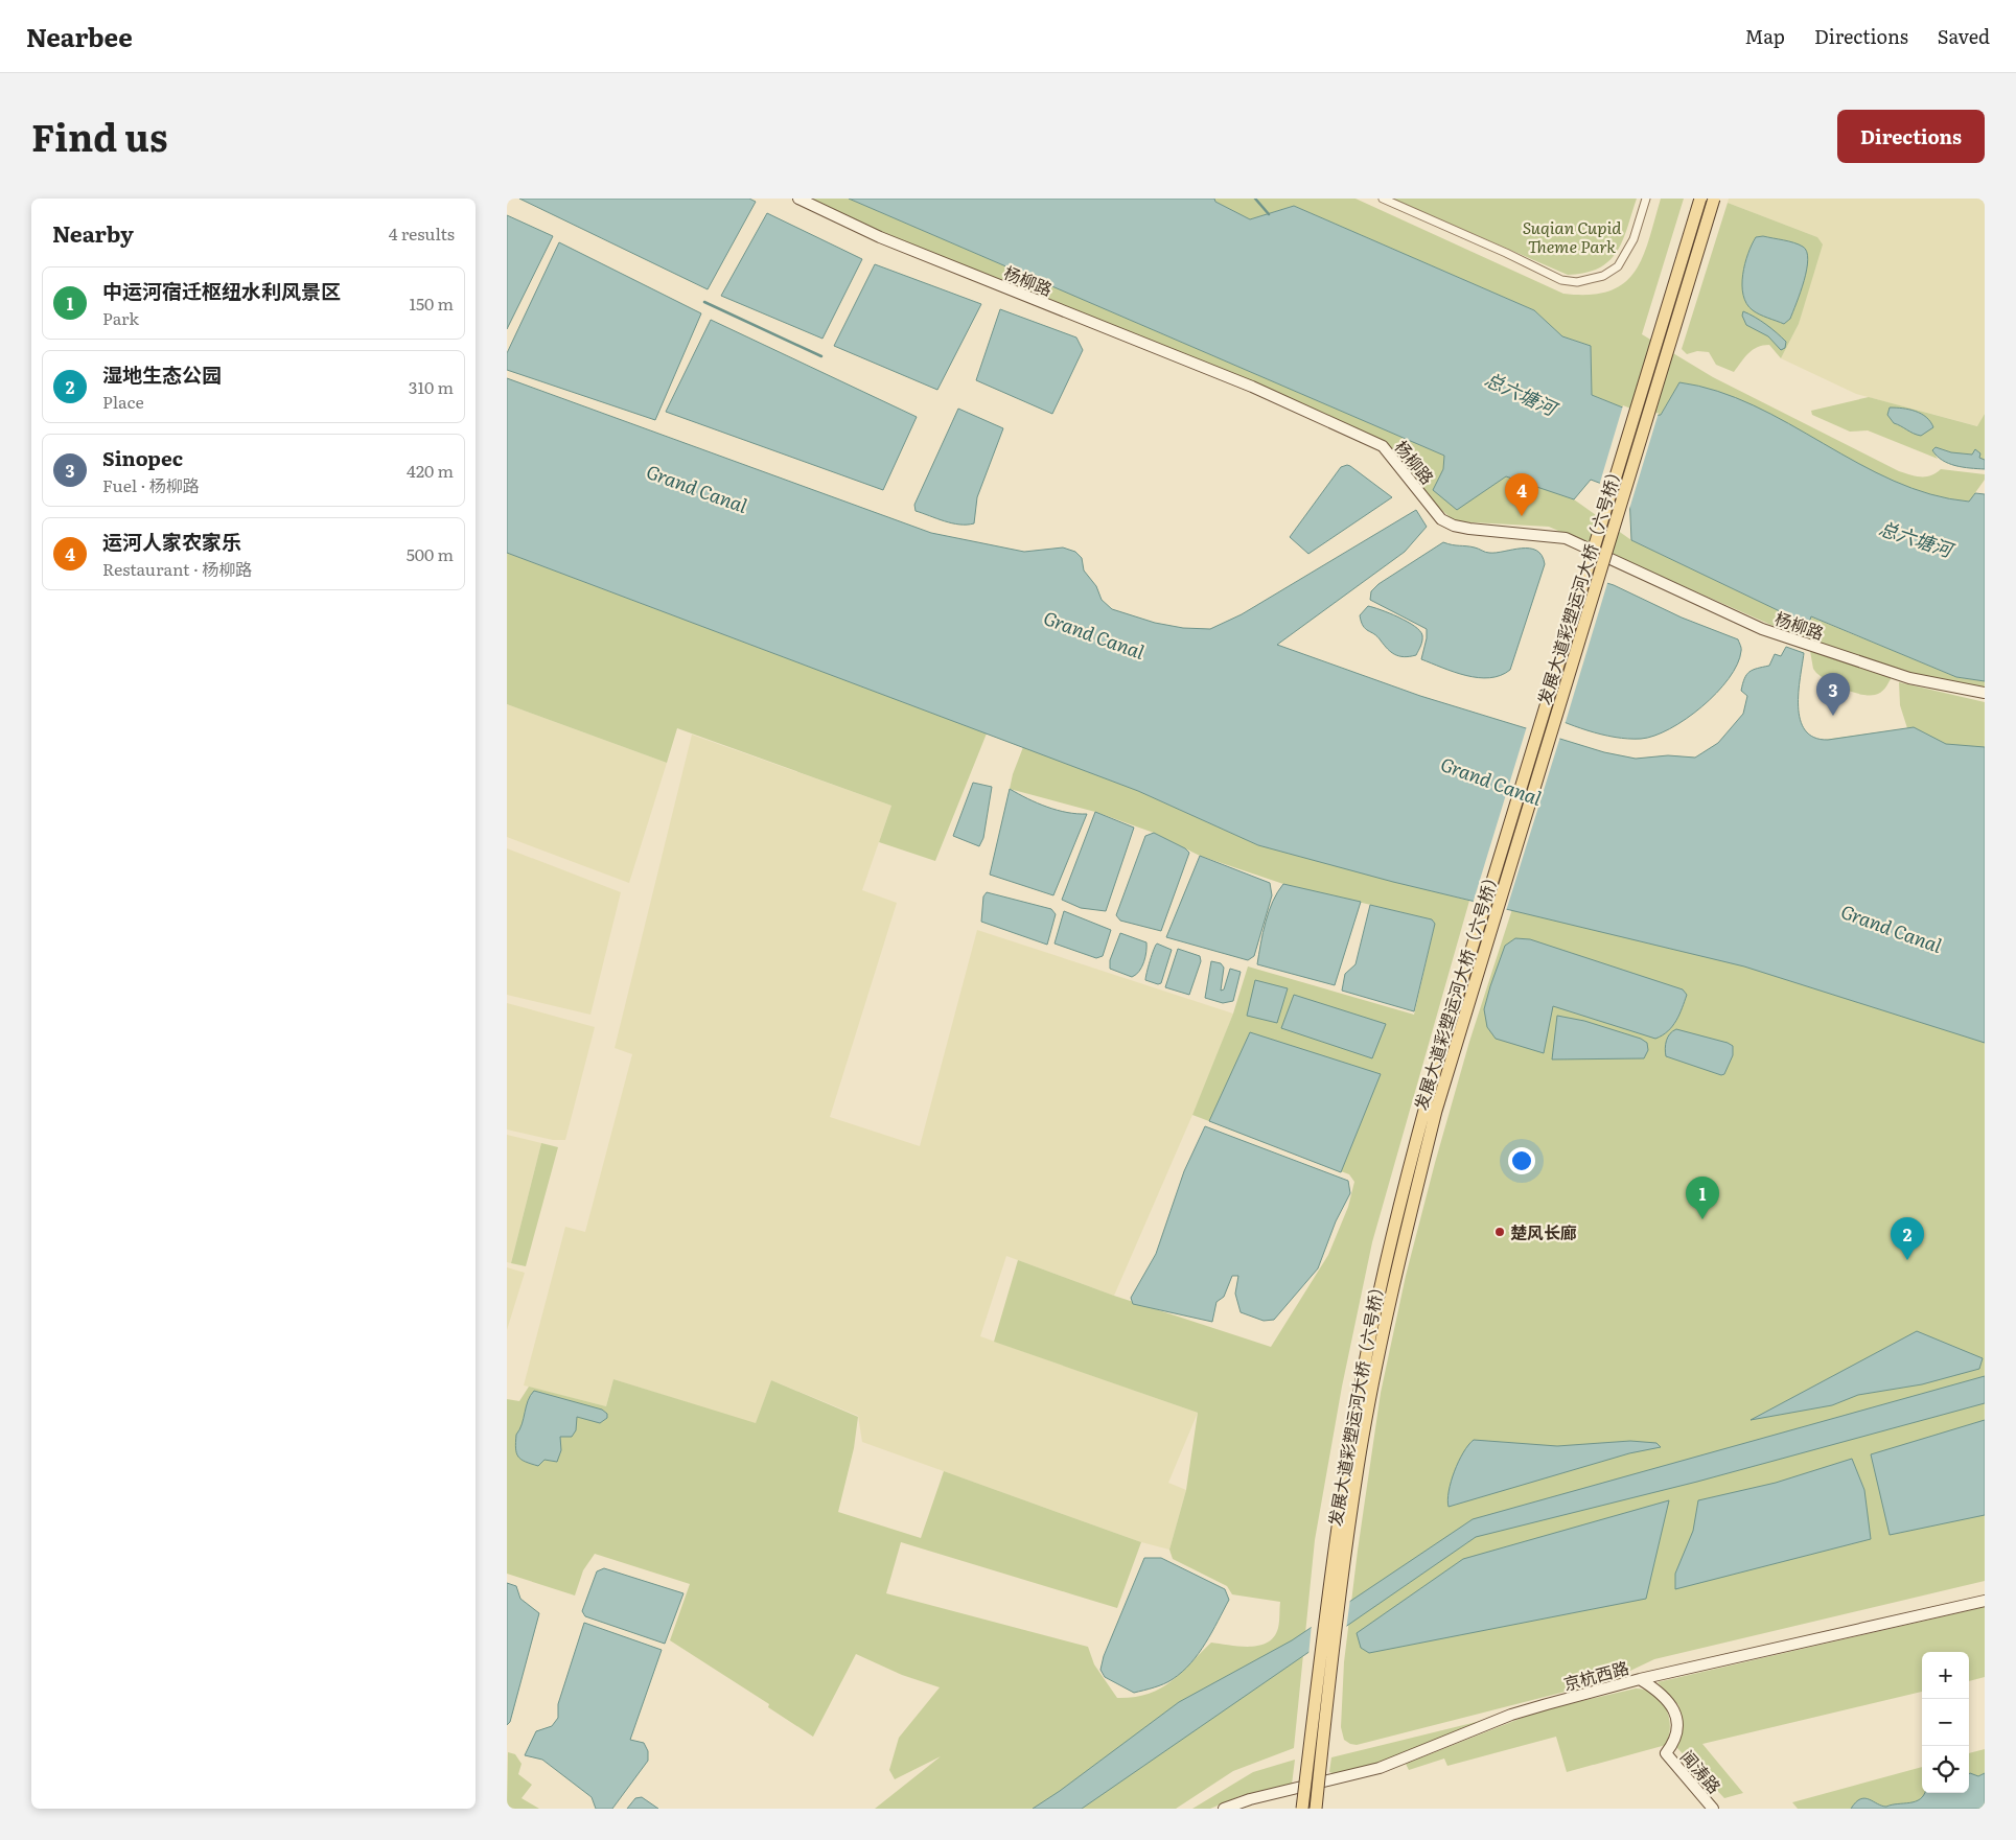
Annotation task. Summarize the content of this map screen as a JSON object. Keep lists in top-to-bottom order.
{
  "streets": {
    "main road": ["发展大道彩塑运河大桥（六号桥）"],
    "street": ["杨柳路", "京杭西路", "闻涛路"]
  },
  "crossings": [
    ["京杭西路", "闻涛路"]
  ],
  "water": ["总六塘河", "Grand Canal"],
  "parks": ["Suqian Cupid Theme Park"],
  "places": ["楚风长廊"],
  "page": {
    "header": "Nearbee",
    "nav": ["Map", "Directions", "Saved"],
    "title": "Find us",
    "buttons": "Directions",
    "heading": ["Nearby", "4 results"],
    "list": [
      {
        "mark": "1",
        "name": "中运河宿迁枢纽水利风景区",
        "note": "Park",
        "value": "150 m"
      },
      {
        "mark": "2",
        "name": "湿地生态公园",
        "note": "Place",
        "value": "310 m"
      },
      {
        "mark": "3",
        "name": "Sinopec",
        "note": "Fuel · 杨柳路",
        "value": "420 m"
      },
      {
        "mark": "4",
        "name": "运河人家农家乐",
        "note": "Restaurant · 杨柳路",
        "value": "500 m"
      }
    ],
    "pins": [
      "4",
      "3",
      "1",
      "2"
    ],
    "map_buttons": ["+", "−"]
  }
}
